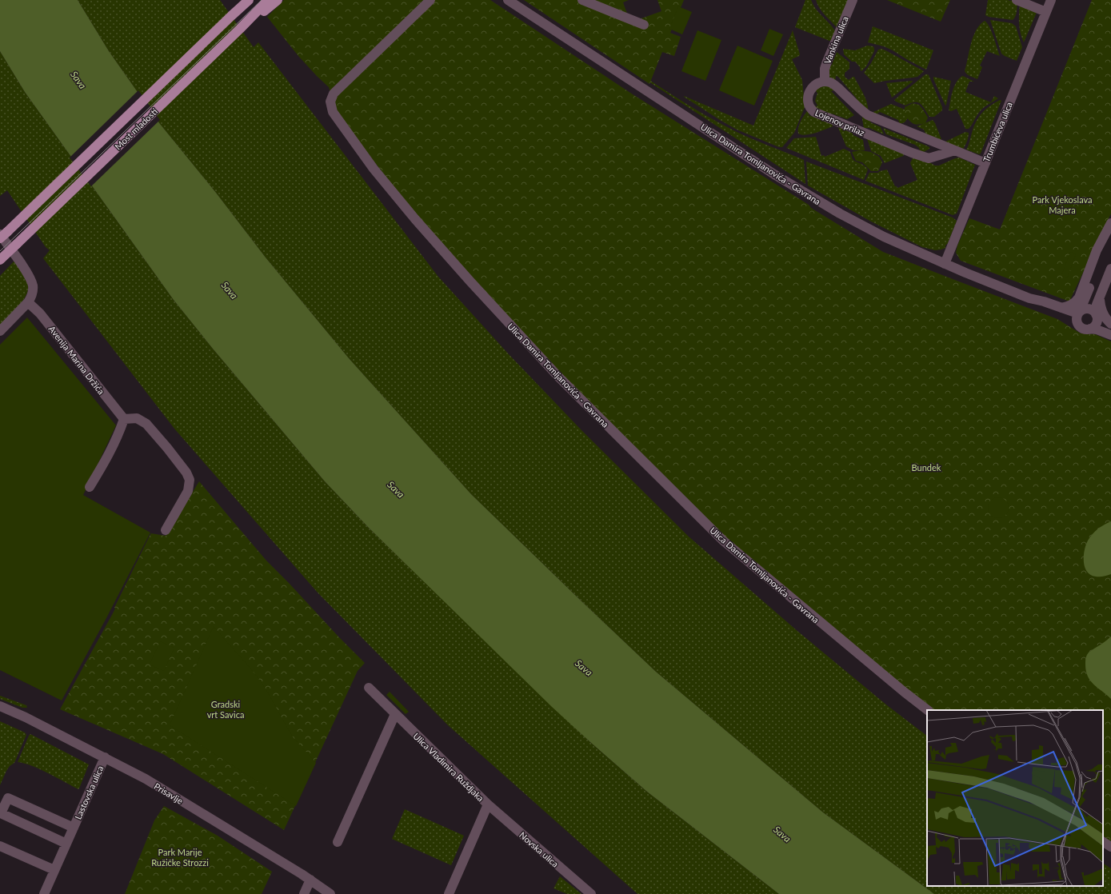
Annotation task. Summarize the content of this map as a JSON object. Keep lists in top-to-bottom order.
{
  "streets": {
    "main road": ["Most mladosti"],
    "street": [
      "Vankina ulica",
      "Lojenov prilaz",
      "Trumbićeva ulica",
      "Ulica Damira Tomljanovića - Gavrana",
      "Avenija Marina Držića",
      "Ulica Vladimira Ruždjaka",
      "Lastovska ulica",
      "Prisavlje",
      "Novska ulica"
    ]
  },
  "crossings": [
    ["Vankina ulica", "Lojenov prilaz"],
    ["Lojenov prilaz", "Trumbićeva ulica"],
    ["Trumbićeva ulica", "Ulica Damira Tomljanovića - Gavrana"],
    ["Ulica Vladimira Ruždjaka", "Novska ulica"],
    ["Lastovska ulica", "Prisavlje"]
  ],
  "water": ["Sava"],
  "parks": [
    "Park Vjekoslava Majera",
    "Bundek",
    "Gradski vrt Savica",
    "Park Marije Ružičke Strozzi"
  ]
}
